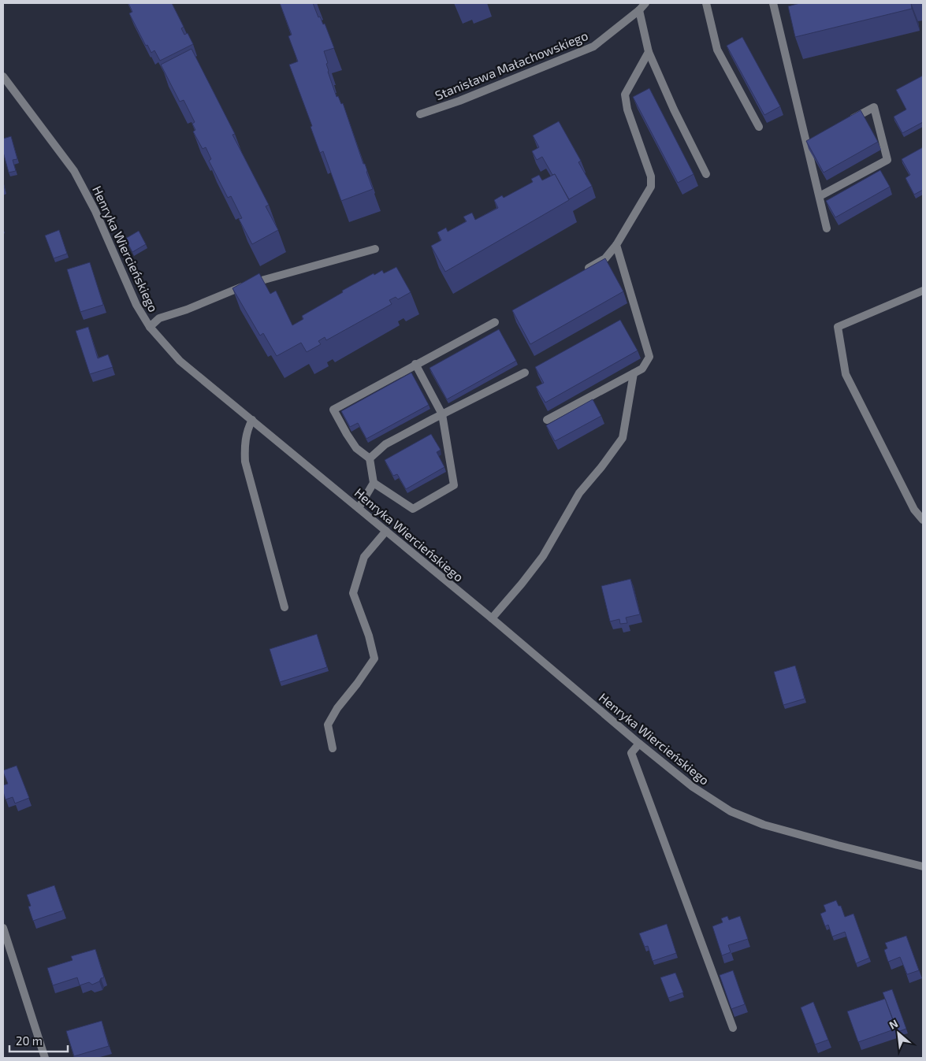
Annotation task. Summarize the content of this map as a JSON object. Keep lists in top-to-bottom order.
{
  "streets": {
    "street": ["Stanisława Małachowskiego", "Henryka Wiercieńskiego"]
  },
  "scale_bar": "20 m",
  "north": "top left"
}
